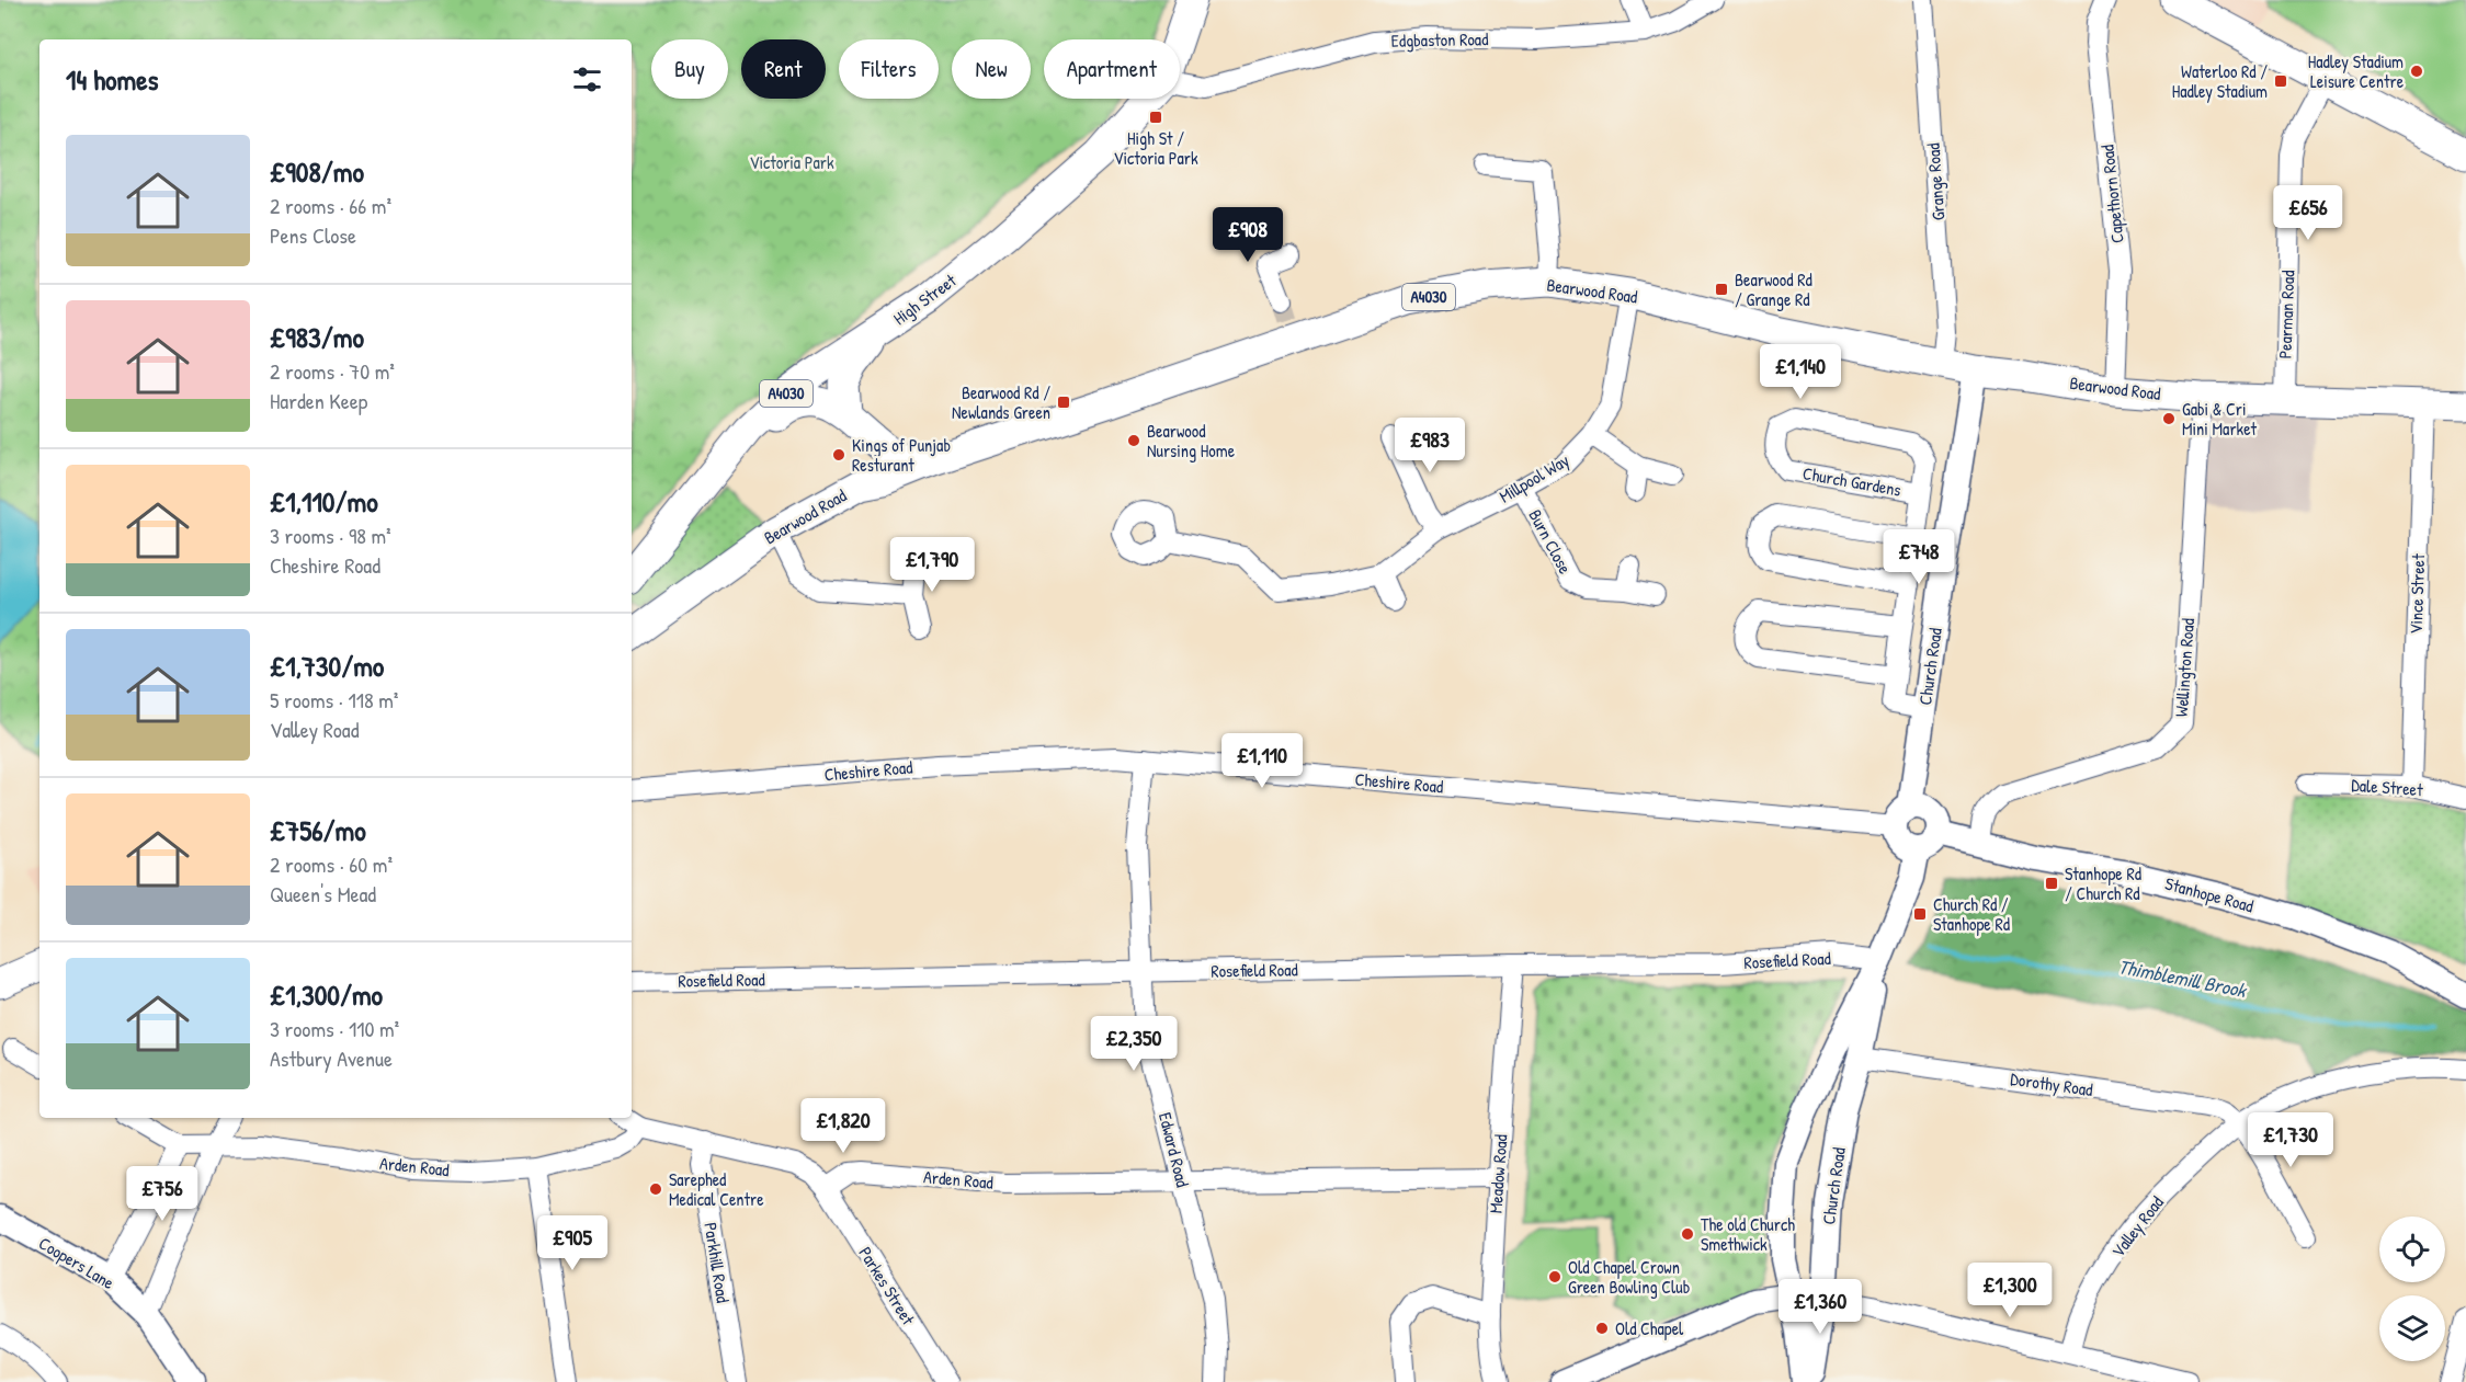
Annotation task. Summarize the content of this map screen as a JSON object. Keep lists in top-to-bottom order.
{
  "streets": {
    "main road": ["Bearwood Road", "A4030", "High Street"],
    "street": [
      "Edgbaston Road",
      "Grange Road",
      "Capethorn Road",
      "Pearman Road",
      "Millpool Way",
      "Church Gardens",
      "Burn Close",
      "Vince Street",
      "Church Road",
      "Wellington Road",
      "Cheshire Road",
      "Dale Street",
      "Stanhope Road",
      "Rosefield Road",
      "Dorothy Road",
      "Edward Road",
      "Arden Road",
      "Meadow Road",
      "Valley Road",
      "Coopers Lane",
      "Parkhill Road",
      "Parkes Street"
    ]
  },
  "crossings": [
    ["Grange Road", "Bearwood Road"],
    ["Capethorn Road", "Bearwood Road"],
    ["Bearwood Road", "A4030"],
    ["Bearwood Road", "Pearman Road"],
    ["Bearwood Road", "Millpool Way"],
    ["Bearwood Road", "Vince Street"],
    ["Bearwood Road", "Church Road"],
    ["Bearwood Road", "Wellington Road"],
    ["A4030", "High Street"],
    ["Millpool Way", "Burn Close"],
    ["Church Gardens", "Church Road"],
    ["Vince Street", "Dale Street"],
    ["Church Road", "Cheshire Road"],
    ["Church Road", "Stanhope Road"],
    ["Church Road", "Rosefield Road"],
    ["Church Road", "Dorothy Road"],
    ["Wellington Road", "Stanhope Road"],
    ["Cheshire Road", "Stanhope Road"],
    ["Cheshire Road", "Edward Road"],
    ["Rosefield Road", "Edward Road"],
    ["Rosefield Road", "Meadow Road"],
    ["Dorothy Road", "Valley Road"],
    ["Edward Road", "Arden Road"],
    ["Arden Road", "Meadow Road"],
    ["Arden Road", "Parkes Street"]
  ],
  "water": ["Thimblemill Brook"],
  "parks": ["Victoria Park"],
  "places": {
    "other": [
      "Hadley Stadium Leisure Centre",
      "Gabi & Cri Mini Market",
      "Bearwood Nursing Home",
      "Kings of Punjab Resturant",
      "Sarephed Medical Centre",
      "The old Church Smethwick",
      "Old Chapel Crown Green Bowling Club",
      "Old Chapel"
    ],
    "transit": [
      "Waterloo Rd / Hadley Stadium",
      "High St / Victoria Park",
      "Bearwood Rd / Grange Rd",
      "Bearwood Rd / Newlands Green",
      "Stanhope Rd / Church Rd",
      "Church Rd / Stanhope Rd"
    ]
  },
  "page": {
    "chip": [
      "Buy",
      "Rent",
      "Filters",
      "New",
      "Apartment"
    ],
    "heading": "14 homes",
    "list": [
      {
        "name": "£908/mo",
        "note": "2 rooms · 66 m² · Pens Close"
      },
      {
        "name": "£983/mo",
        "note": "2 rooms · 70 m² · Harden Keep"
      },
      {
        "name": "£1,110/mo",
        "note": "3 rooms · 98 m² · Cheshire Road"
      },
      {
        "name": "£1,730/mo",
        "note": "5 rooms · 118 m² · Valley Road"
      },
      {
        "name": "£756/mo",
        "note": "2 rooms · 60 m² · Queen's Mead"
      },
      {
        "name": "£1,300/mo",
        "note": "3 rooms · 110 m² · Astbury Avenue"
      }
    ],
    "price": [
      "£656",
      "£908",
      "£1,140",
      "£983",
      "£748",
      "£1,790",
      "£1,110",
      "£2,350",
      "£1,820",
      "£1,730",
      "£756",
      "£905",
      "£1,300",
      "£1,360"
    ]
  }
}
